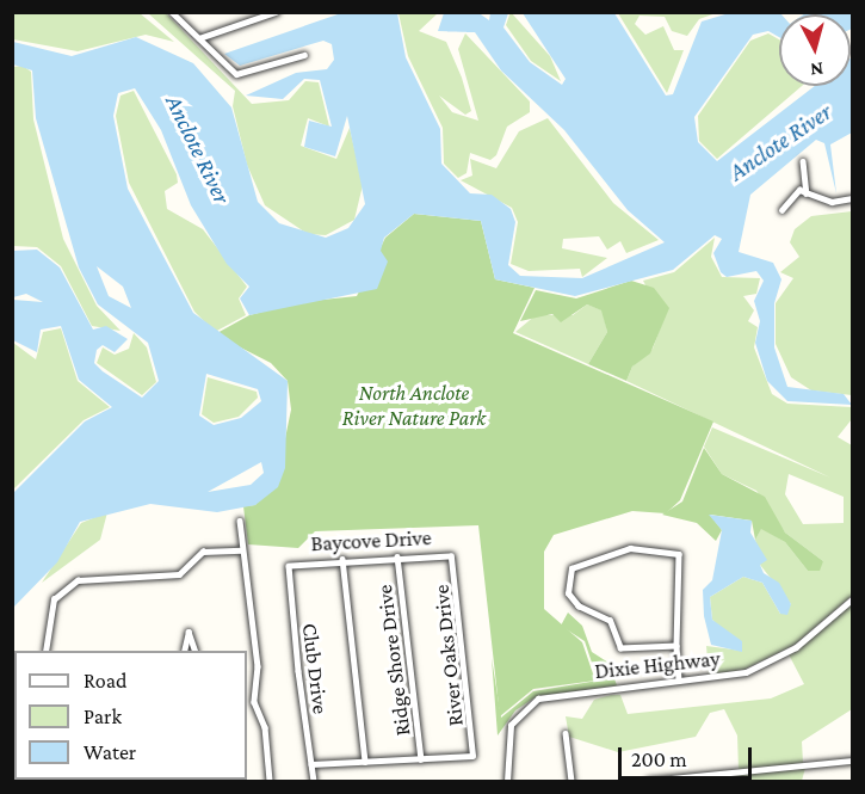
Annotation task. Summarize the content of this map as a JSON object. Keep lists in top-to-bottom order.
{
  "streets": {
    "street": [
      "Baycove Drive",
      "River Oaks Drive",
      "Ridge Shore Drive",
      "Dixie Highway",
      "Club Drive"
    ]
  },
  "crossings": [
    ["Baycove Drive", "River Oaks Drive"],
    ["Baycove Drive", "Ridge Shore Drive"],
    ["Baycove Drive", "Club Drive"],
    ["River Oaks Drive", "Ridge Shore Drive"]
  ],
  "water": ["Anclote River"],
  "parks": ["North Anclote River Nature Park"],
  "legend": ["Road", "Park", "Water"],
  "scale_bar": "200 m",
  "north": "bottom"
}
